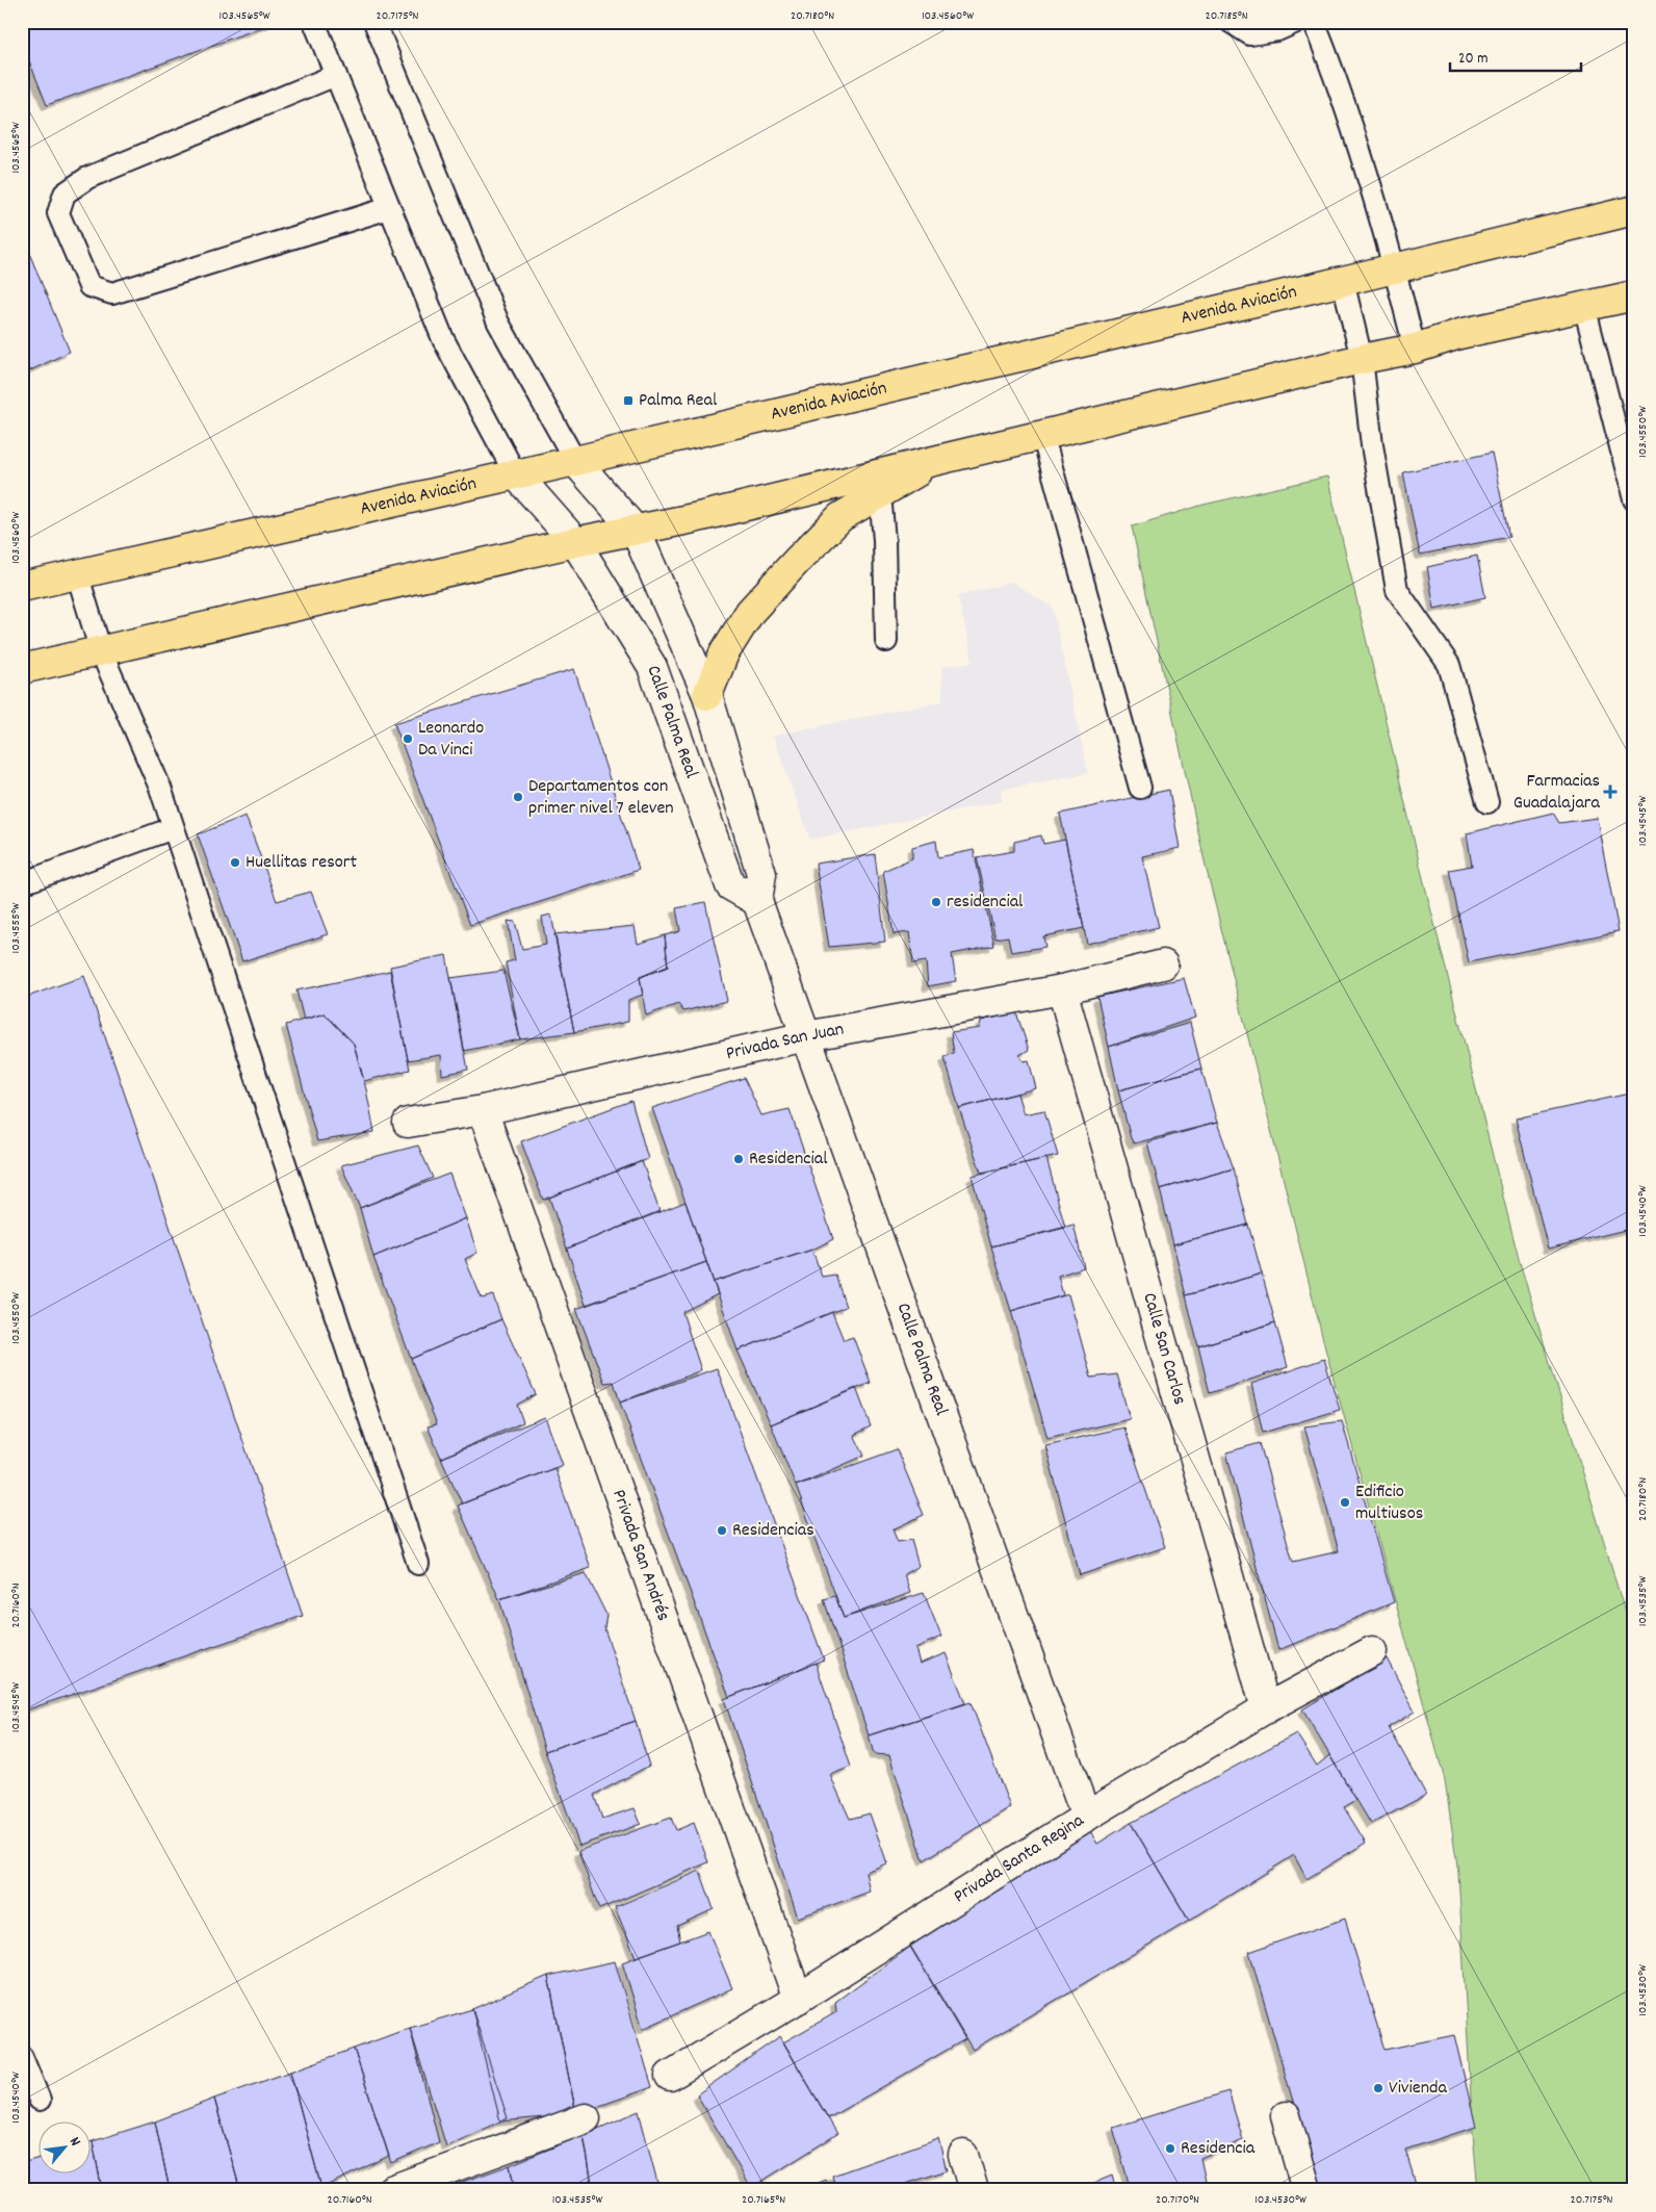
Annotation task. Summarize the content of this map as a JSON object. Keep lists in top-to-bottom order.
{
  "streets": {
    "main road": ["Avenida Aviación"],
    "street": [
      "Calle Palma Real",
      "Privada San Juan",
      "Calle San Carlos",
      "Privada San Andrés",
      "Privada Santa Regina"
    ]
  },
  "crossings": [
    ["Avenida Aviación", "Calle Palma Real"],
    ["Calle Palma Real", "Privada San Juan"],
    ["Calle Palma Real", "Privada Santa Regina"],
    ["Privada San Juan", "Calle San Carlos"],
    ["Privada San Juan", "Privada San Andrés"],
    ["Calle San Carlos", "Privada Santa Regina"],
    ["Privada San Andrés", "Privada Santa Regina"]
  ],
  "places": {
    "transit": ["Palma Real"],
    "other": [
      "Leonardo Da Vinci",
      "Departamentos con primer nivel 7 eleven",
      "Huellitas resort",
      "residencial",
      "Residencial",
      "Edificio multiusos",
      "Residencias",
      "Vivienda",
      "Residencia"
    ],
    "health": ["Farmacias Guadalajara"]
  },
  "scale_bar": "20 m",
  "north": "top right",
  "coordinates": [
    "103.4565°W",
    "20.7175°N",
    "20.7180°N",
    "103.4560°W",
    "20.7185°N",
    "103.4550°W",
    "103.4545°W",
    "103.4555°W",
    "103.4540°W",
    "103.4535°W",
    "20.7160°N",
    "103.4530°W",
    "20.7165°N",
    "20.7170°N"
  ]
}
